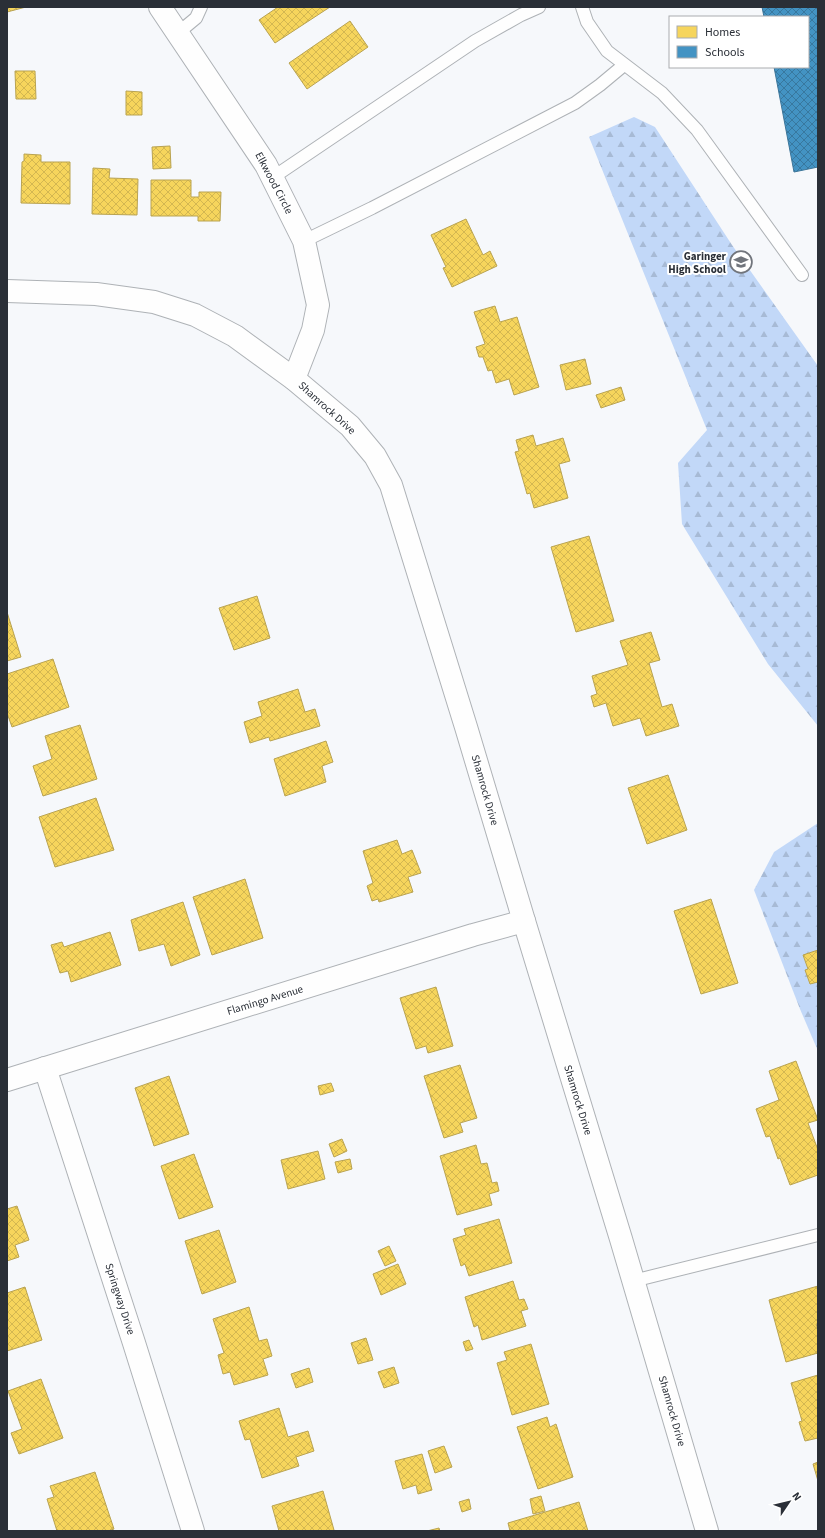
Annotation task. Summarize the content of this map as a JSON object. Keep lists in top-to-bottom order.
{
  "streets": {
    "street": [
      "Elkwood Circle",
      "Shamrock Drive",
      "Flamingo Avenue",
      "Springway Drive"
    ]
  },
  "crossings": [
    ["Elkwood Circle", "Shamrock Drive"],
    ["Shamrock Drive", "Flamingo Avenue"],
    ["Flamingo Avenue", "Springway Drive"]
  ],
  "places": {
    "school or university": ["Garinger High School"]
  },
  "legend": ["Homes", "Schools"],
  "north": "top right"
}
